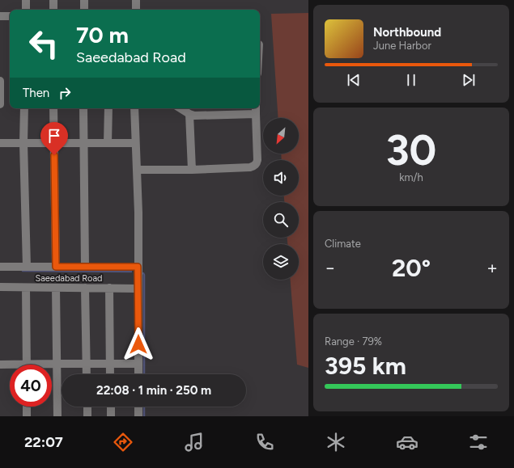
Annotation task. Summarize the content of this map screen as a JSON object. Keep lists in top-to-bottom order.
{
  "streets": {
    "street": ["Saeedabad Road"]
  },
  "north": "bottom left",
  "page": {
    "turn": ["70 m", "Saeedabad Road"],
    "song": ["Northbound", "June Harbor"],
    "then": "Then",
    "tile": [
      ["30", "km/h"],
      "Climate",
      ["Range · 79%", "395 km"]
    ],
    "heat": ["−", "20°", "+"],
    "limit": "40",
    "trip": "22:08 · 1 min · 250 m",
    "tabs": "22:07"
  }
}
